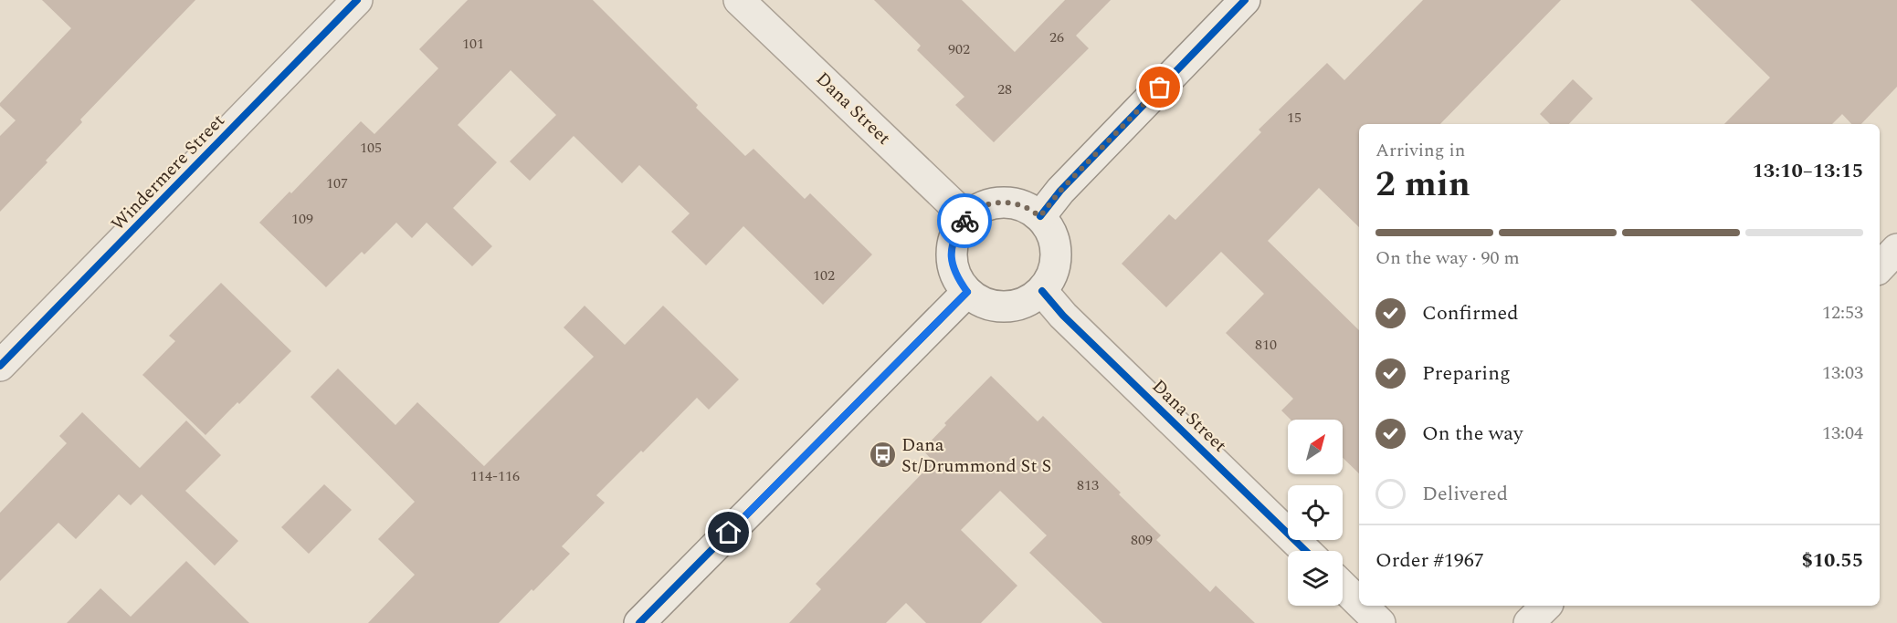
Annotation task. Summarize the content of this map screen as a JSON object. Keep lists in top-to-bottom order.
{
  "streets": {
    "street": ["Dana Street", "Windermere Street"]
  },
  "places": {
    "bus stop": ["Dana St/Drummond St S"]
  },
  "house_numbers": [
    "26",
    "101",
    "902",
    "28",
    "15",
    "105",
    "107",
    "109",
    "102",
    "810",
    "114-116",
    "813",
    "809"
  ],
  "north": "top right",
  "page": {
    "heading": ["2 min", "Arriving in", "13:10–13:15"],
    "panel": ["Order #1967", "$10.55"],
    "bar": "On the way · 90 m",
    "list": [
      ["Confirmed", "12:53"],
      ["Preparing", "13:03"],
      ["On the way", "13:04"],
      "Delivered"
    ]
  }
}
